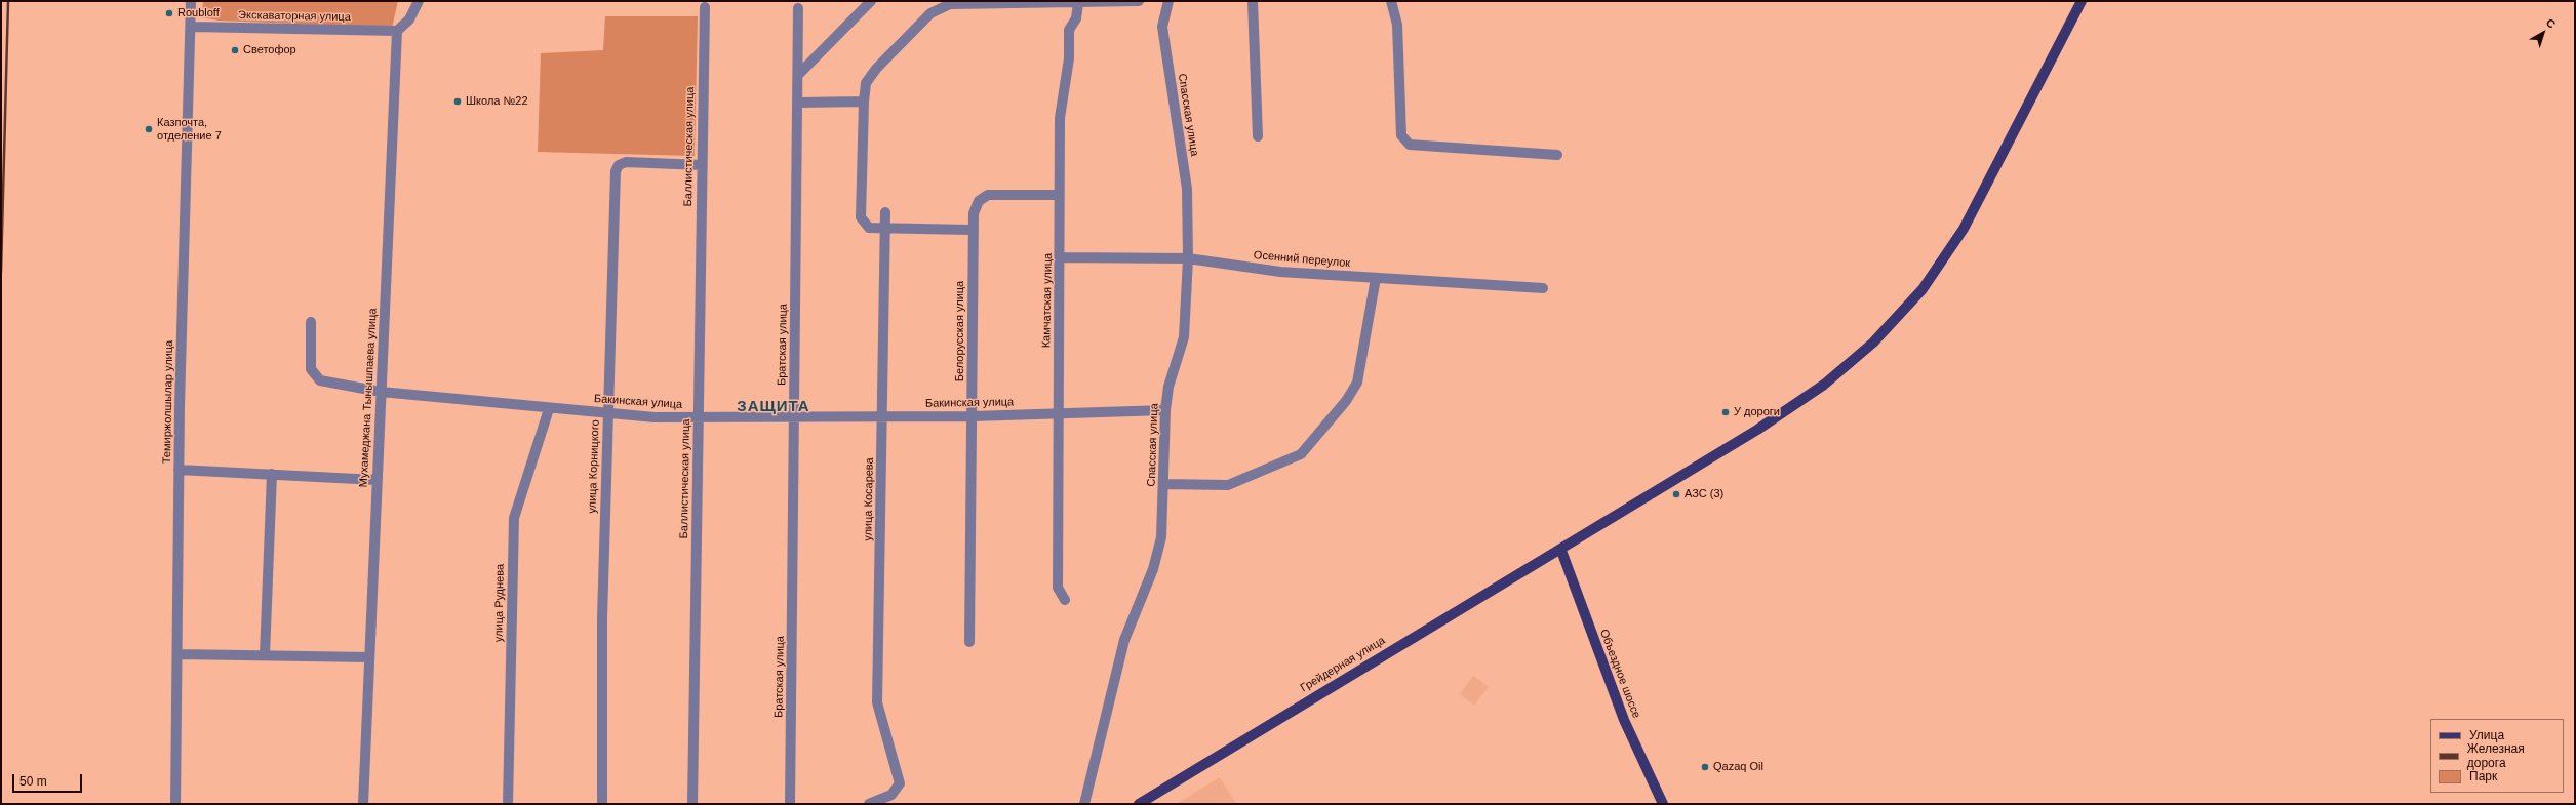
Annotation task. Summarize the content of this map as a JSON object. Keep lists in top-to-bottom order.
{
  "streets": {
    "main road": ["Грейдерная улица", "Объездное шоссе"],
    "street": [
      "Экскаваторная улица",
      "Спасская улица",
      "Баллистическая улица",
      "Осенний переулок",
      "Камчатская улица",
      "Белорусская улица",
      "Братская улица",
      "Мухамеджана Тынышпаева улица",
      "Темиржолшылар улица",
      "Бакинская улица",
      "улица Корницкого",
      "улица Косарева",
      "улица Руднева"
    ]
  },
  "crossings": [
    ["Экскаваторная улица", "Мухамеджана Тынышпаева улица"],
    ["Экскаваторная улица", "Темиржолшылар улица"],
    ["Спасская улица", "Осенний переулок"],
    ["Спасская улица", "Бакинская улица"],
    ["Баллистическая улица", "Бакинская улица"],
    ["Баллистическая улица", "улица Корницкого"],
    ["Осенний переулок", "Камчатская улица"],
    ["Камчатская улица", "Белорусская улица"],
    ["Камчатская улица", "Бакинская улица"],
    ["Белорусская улица", "Бакинская улица"],
    ["Братская улица", "Бакинская улица"],
    ["Мухамеджана Тынышпаева улица", "Бакинская улица"],
    ["Бакинская улица", "улица Корницкого"],
    ["Бакинская улица", "улица Косарева"],
    ["Бакинская улица", "улица Руднева"],
    ["Грейдерная улица", "Объездное шоссе"]
  ],
  "districts": ["ЗАЩИТА"],
  "places": [
    "Roubloff",
    "Светофор",
    "Школа №22",
    "Казпочта, отделение 7",
    "У дороги",
    "АЗС (3)",
    "Qazaq Oil"
  ],
  "legend": ["Улица", "Железная дорога", "Парк"],
  "scale_bar": "50 m",
  "north": "top right"
}
